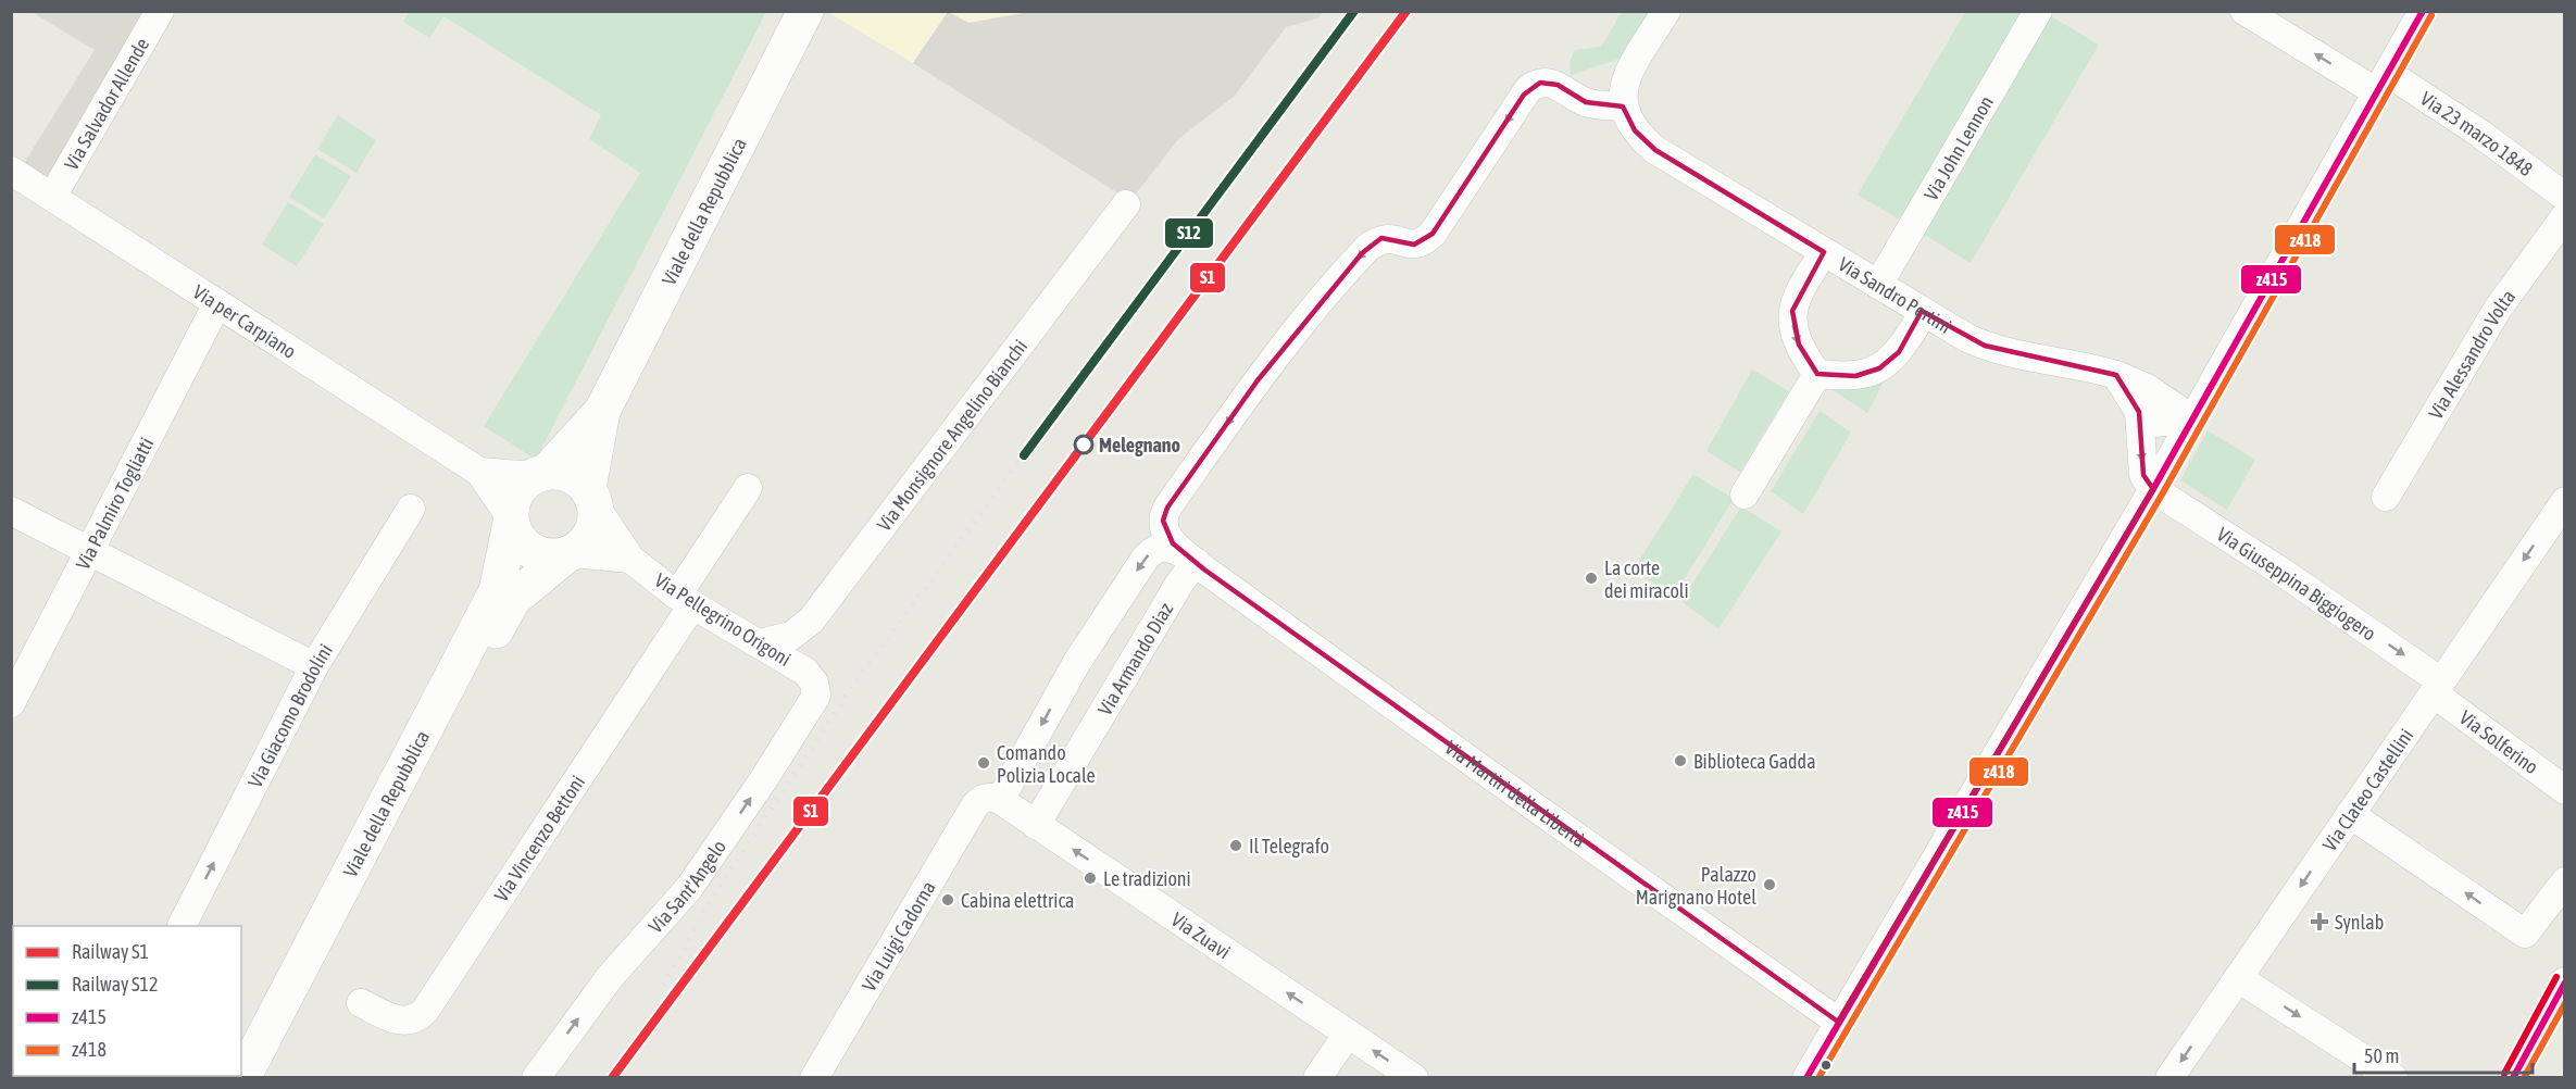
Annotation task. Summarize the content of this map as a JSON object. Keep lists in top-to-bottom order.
{
  "streets": {
    "street": [
      "Via Salvador Allende",
      "Via 23 marzo 1848",
      "Via John Lennon",
      "Viale della Repubblica",
      "Via Sandro Pertini",
      "Via per Carpiano",
      "Via Alessandro Volta",
      "Via Monsignore Angelino Bianchi",
      "Via Palmiro Togliatti",
      "Via Giuseppina Biggiogero",
      "Via Pellegrino Origoni",
      "Via Armando Diaz",
      "Via Giacomo Brodolini",
      "Via Solferino",
      "Via Clateo Castellini",
      "Via Martiri della Libertà",
      "Via Vincenzo Bettoni",
      "Via Sant'Angelo",
      "Via Zuavi",
      "Via Luigi Cadorna"
    ]
  },
  "crossings": [
    ["Via Salvador Allende", "Via per Carpiano"],
    ["Via John Lennon", "Via Sandro Pertini"],
    ["Viale della Repubblica", "Via per Carpiano"],
    ["Viale della Repubblica", "Via Pellegrino Origoni"],
    ["Via per Carpiano", "Via Palmiro Togliatti"],
    ["Via per Carpiano", "Via Pellegrino Origoni"],
    ["Via Monsignore Angelino Bianchi", "Via Pellegrino Origoni"],
    ["Via Giuseppina Biggiogero", "Via Solferino"],
    ["Via Giuseppina Biggiogero", "Via Clateo Castellini"],
    ["Via Pellegrino Origoni", "Via Vincenzo Bettoni"],
    ["Via Pellegrino Origoni", "Via Sant'Angelo"],
    ["Via Armando Diaz", "Via Martiri della Libertà"],
    ["Via Armando Diaz", "Via Zuavi"],
    ["Via Solferino", "Via Clateo Castellini"],
    ["Via Zuavi", "Via Luigi Cadorna"]
  ],
  "one_way": [
    "Via 23 marzo 1848",
    "Via Giuseppina Biggiogero",
    "Via Giacomo Brodolini",
    "Via Clateo Castellini",
    "Via Sant'Angelo",
    "Via Zuavi"
  ],
  "places": {
    "other": [
      "Melegnano",
      "La corte dei miracoli",
      "Biblioteca Gadda",
      "Comando Polizia Locale",
      "Il Telegrafo",
      "Le tradizioni",
      "Palazzo Marignano Hotel",
      "Cabina elettrica"
    ],
    "health": ["Synlab"]
  },
  "lines": [
    "rail line S1",
    "rail line S12",
    "transit line z415",
    "transit line z418"
  ],
  "legend": [
    "Railway S1",
    "Railway S12",
    "z415",
    "z418"
  ],
  "scale_bar": "50 m"
}
